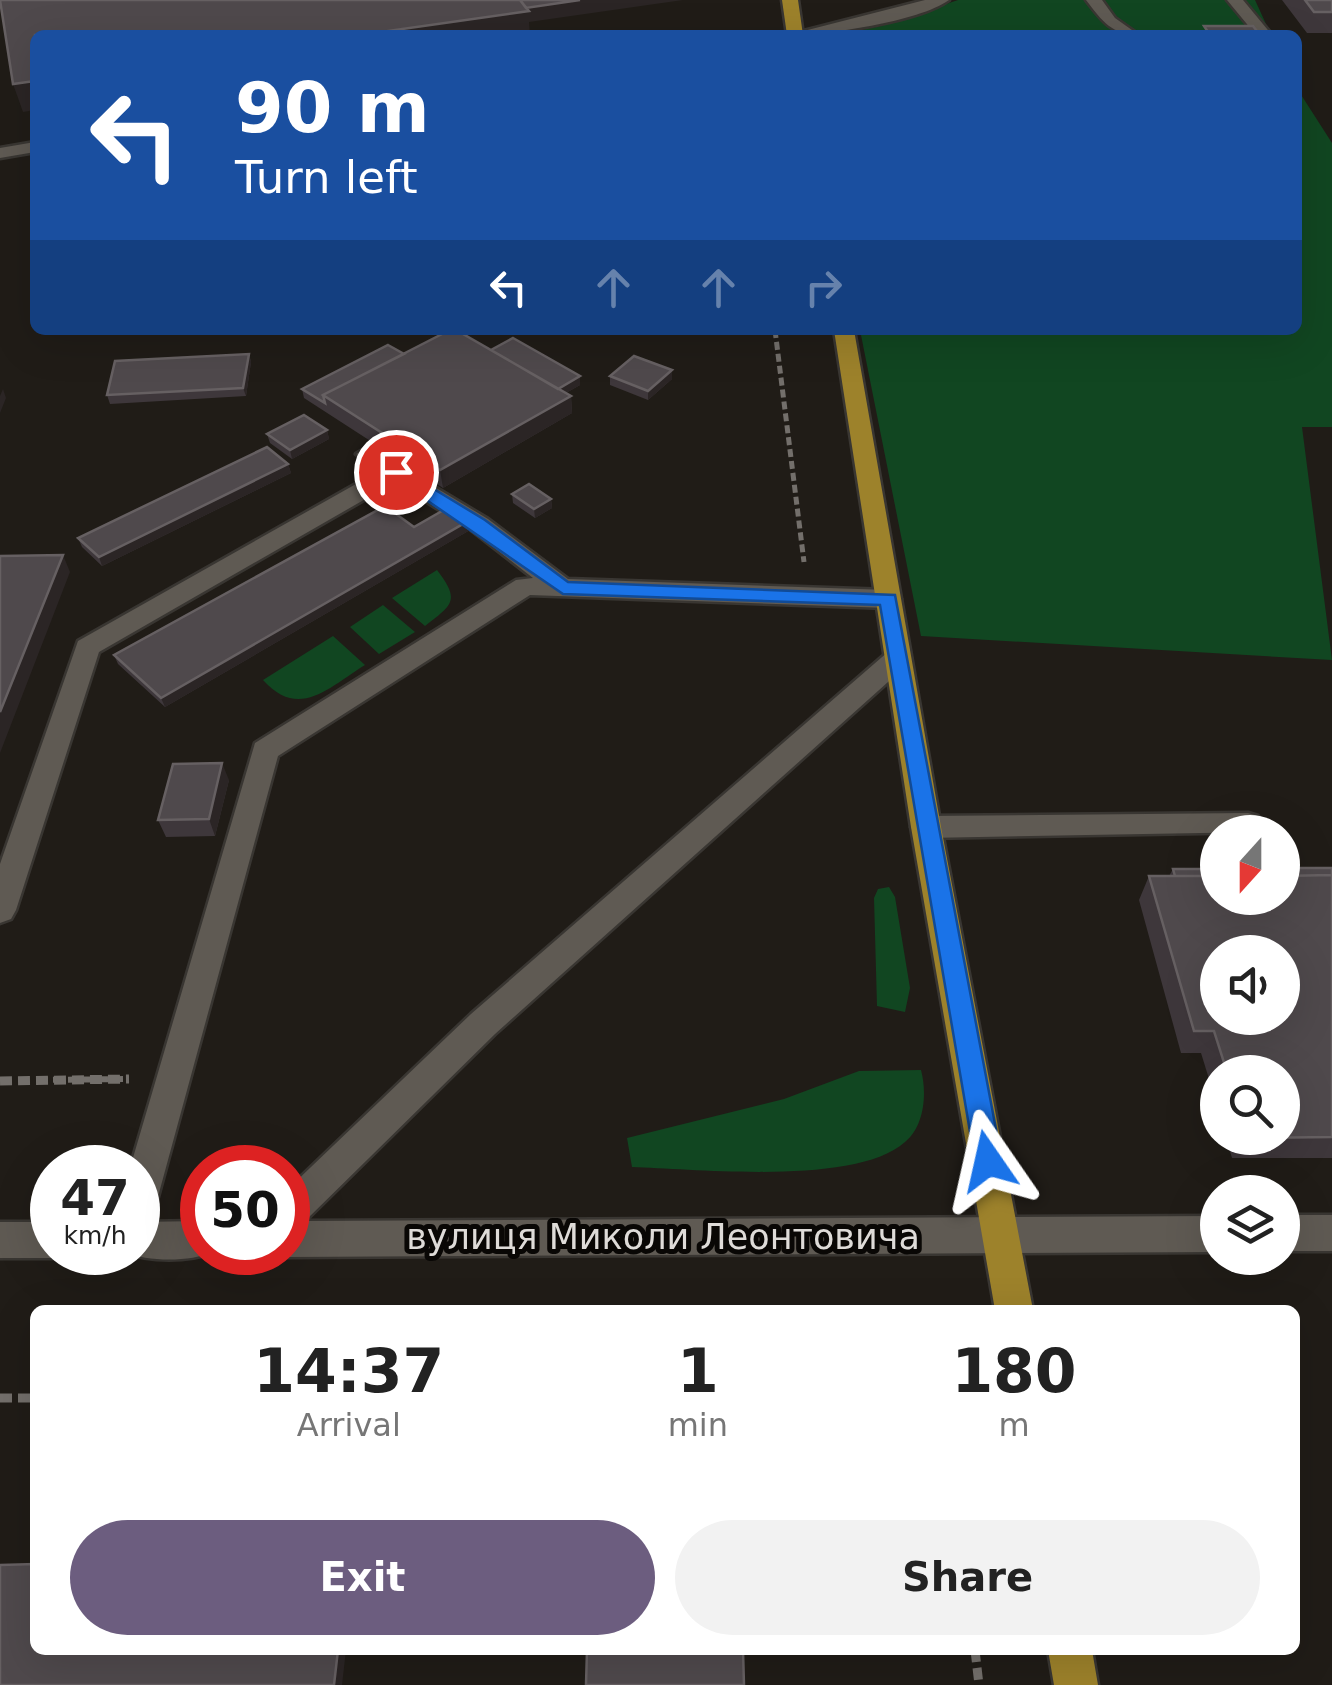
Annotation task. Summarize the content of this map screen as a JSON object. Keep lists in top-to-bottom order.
{
  "streets": {
    "street": ["вулиця Миколи Леонтовича"]
  },
  "north": "bottom",
  "page": {
    "turn": ["90 m", "Turn left"],
    "speed": "47 km/h",
    "limit": "50",
    "eta": [
      "14:37",
      "Arrival",
      "1",
      "min",
      "180",
      "m"
    ],
    "buttons": ["Exit", "Share"]
  }
}
